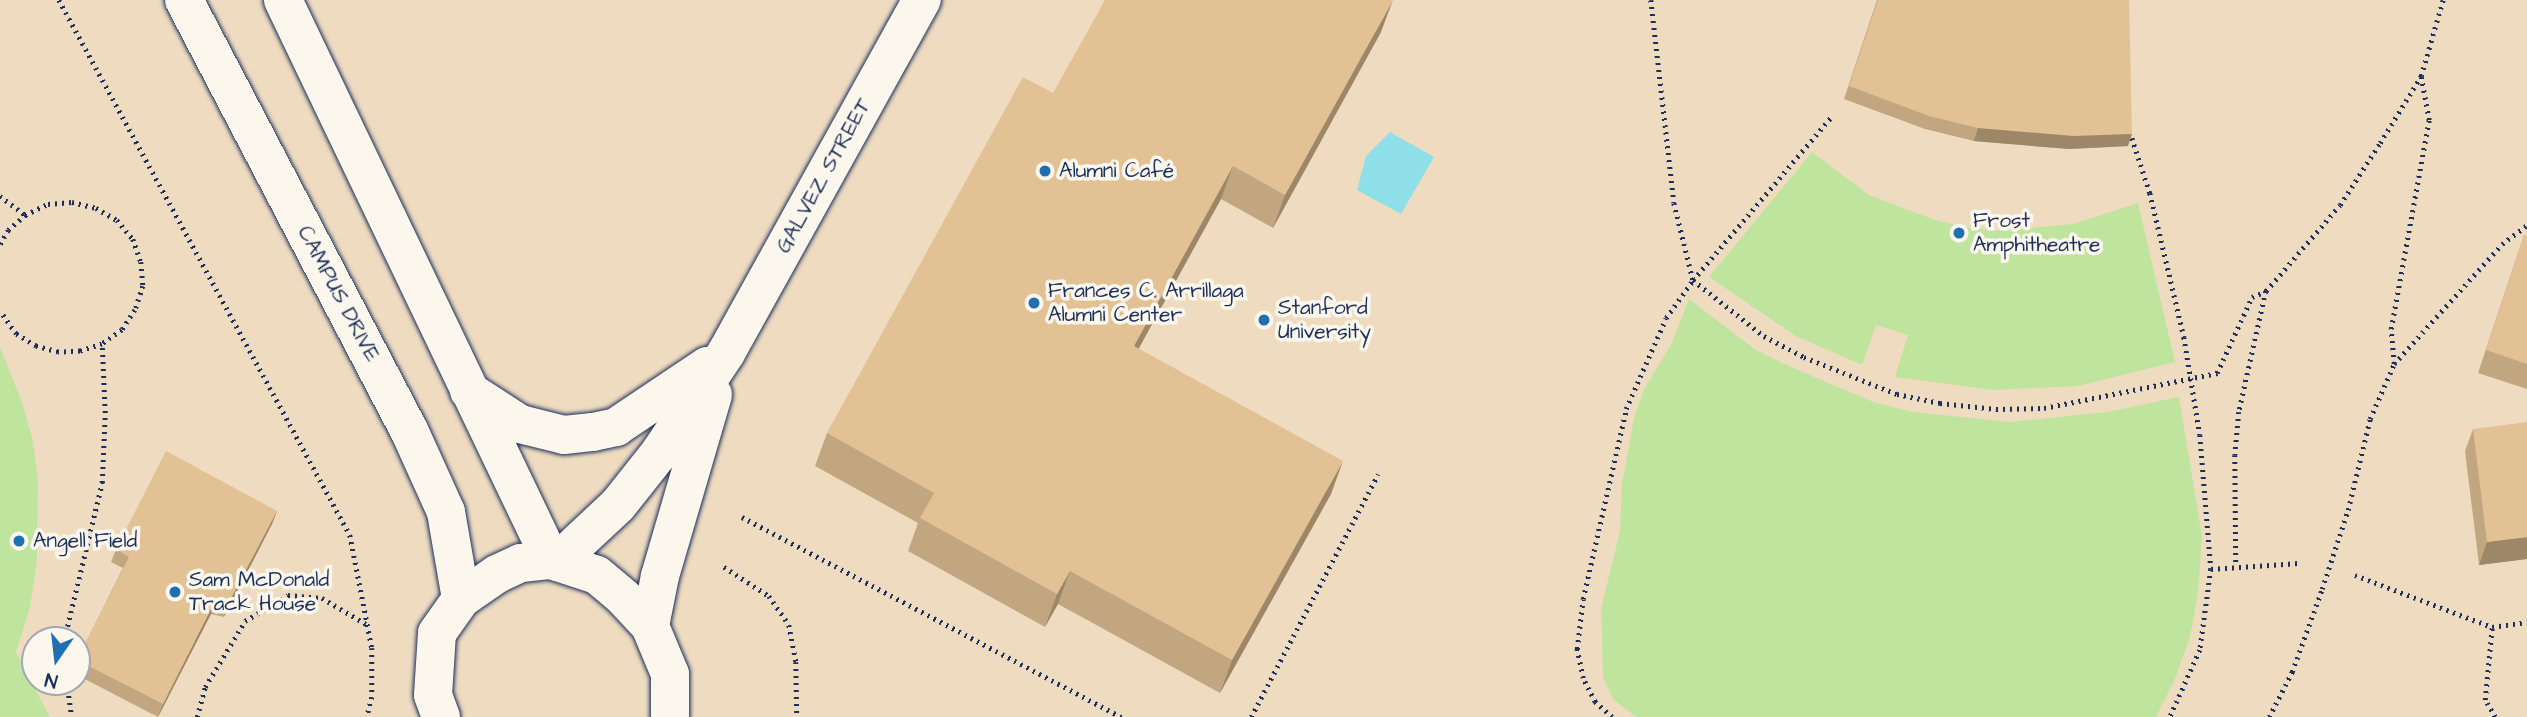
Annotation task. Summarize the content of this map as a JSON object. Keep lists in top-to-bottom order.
{
  "streets": {
    "street": ["GALVEZ STREET", "CAMPUS DRIVE"]
  },
  "places": [
    "Alumni Café",
    "Frost Amphitheatre",
    "Frances C. Arrillaga Alumni Center",
    "Stanford University",
    "Angell Field",
    "Sam McDonald Track House"
  ],
  "north": "bottom"
}
